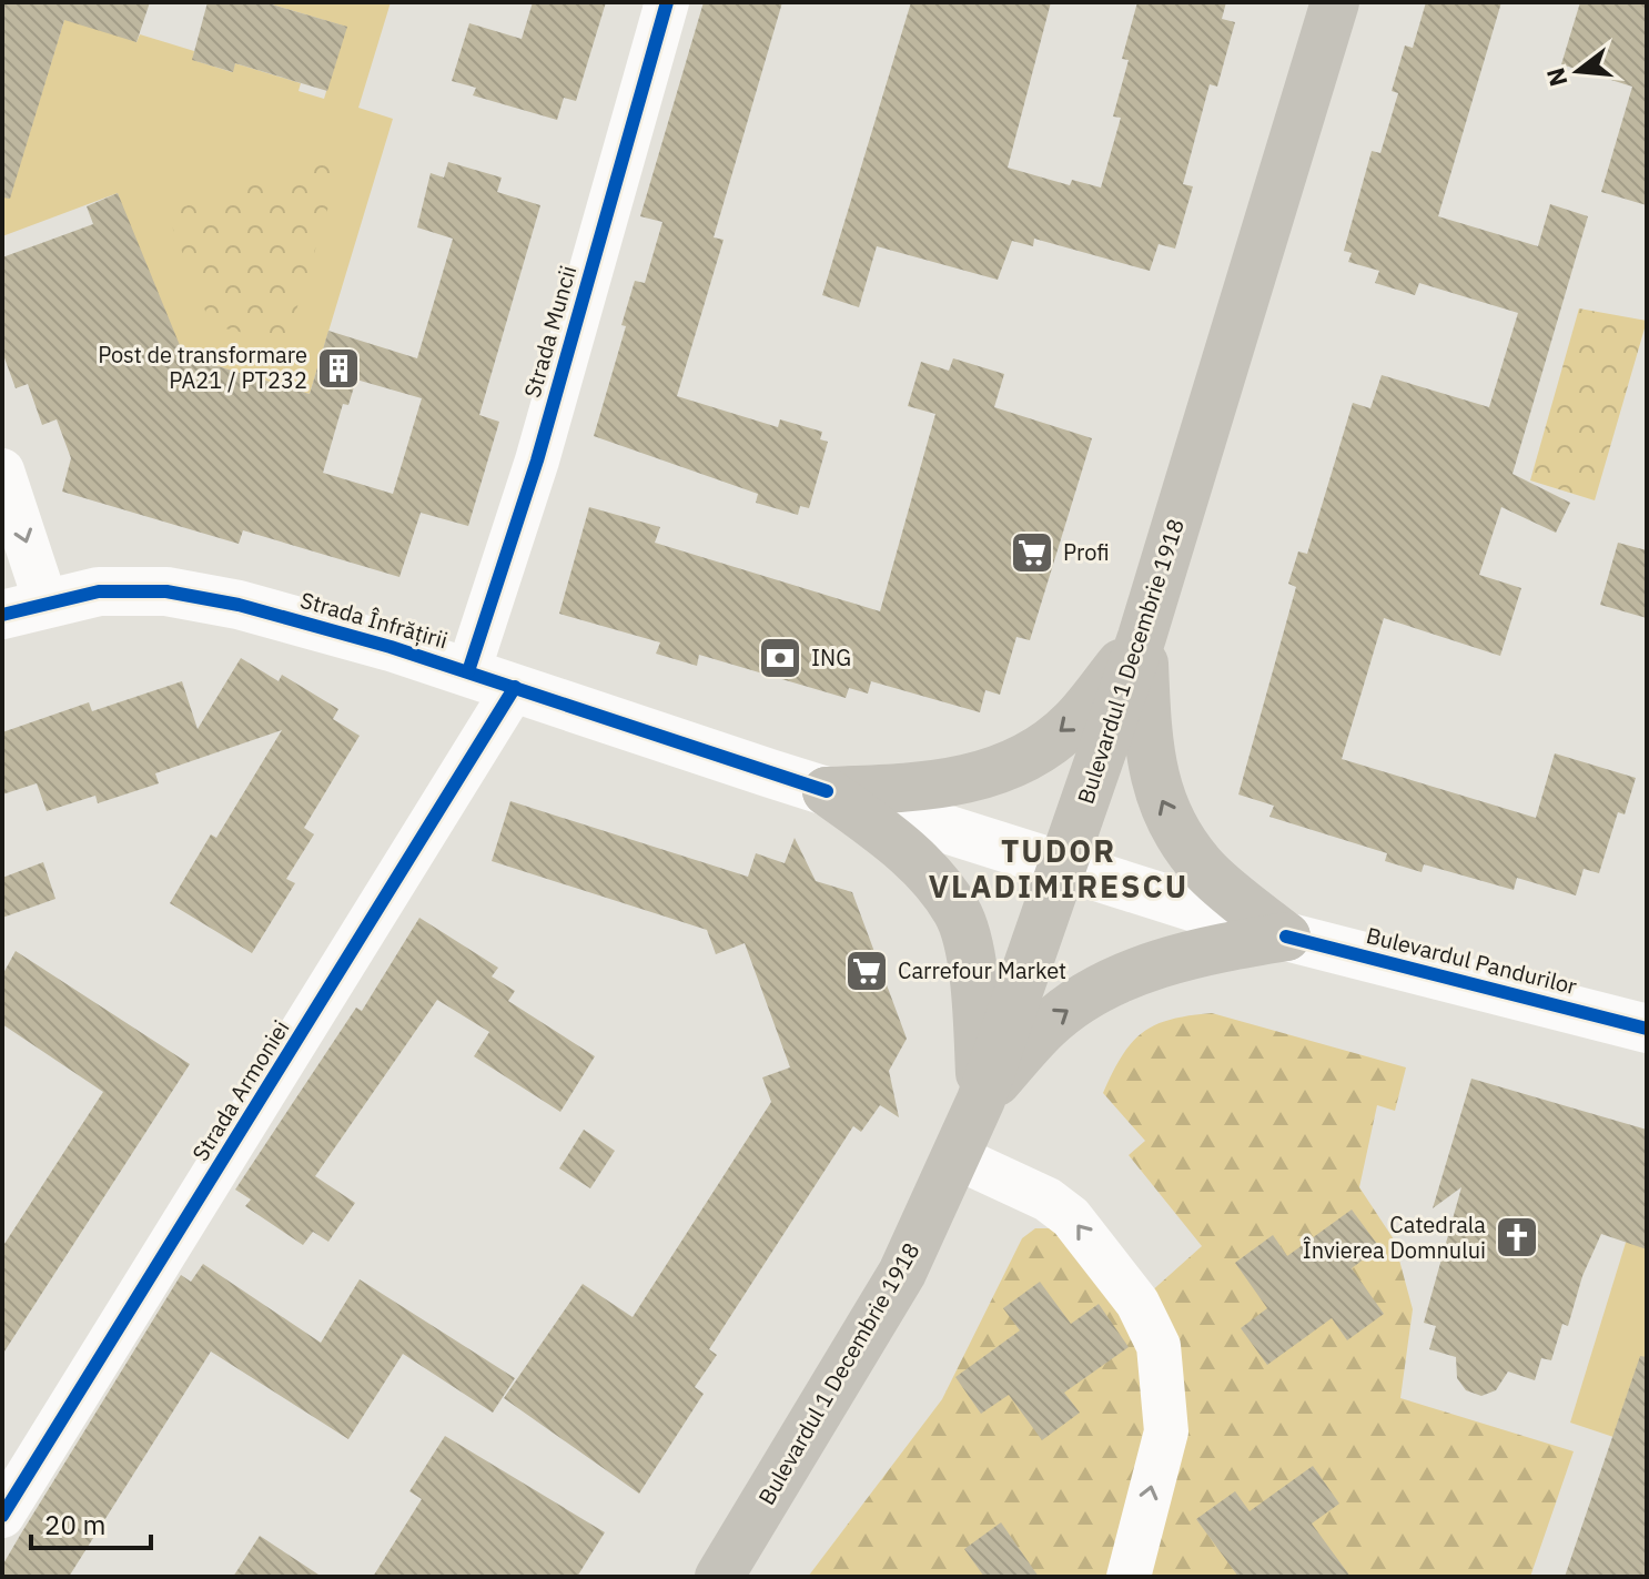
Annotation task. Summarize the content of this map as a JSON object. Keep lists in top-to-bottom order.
{
  "streets": {
    "main road": ["Bulevardul 1 Decembrie 1918"],
    "street": [
      "Strada Muncii",
      "Strada Înfrățirii",
      "Bulevardul Pandurilor",
      "Strada Armoniei"
    ]
  },
  "crossings": [
    ["Strada Muncii", "Strada Înfrățirii"],
    ["Strada Înfrățirii", "Bulevardul 1 Decembrie 1918"],
    ["Strada Înfrățirii", "Bulevardul Pandurilor"],
    ["Strada Înfrățirii", "Strada Armoniei"],
    ["Bulevardul 1 Decembrie 1918", "Bulevardul Pandurilor"]
  ],
  "districts": ["TUDOR VLADIMIRESCU"],
  "places": {
    "building": ["Post de transformare PA21 / PT232"],
    "supermarket": ["Profi", "Carrefour Market"],
    "bank": ["ING"],
    "church": ["Catedrala Învierea Domnului"]
  },
  "scale_bar": "20 m",
  "north": "left"
}
